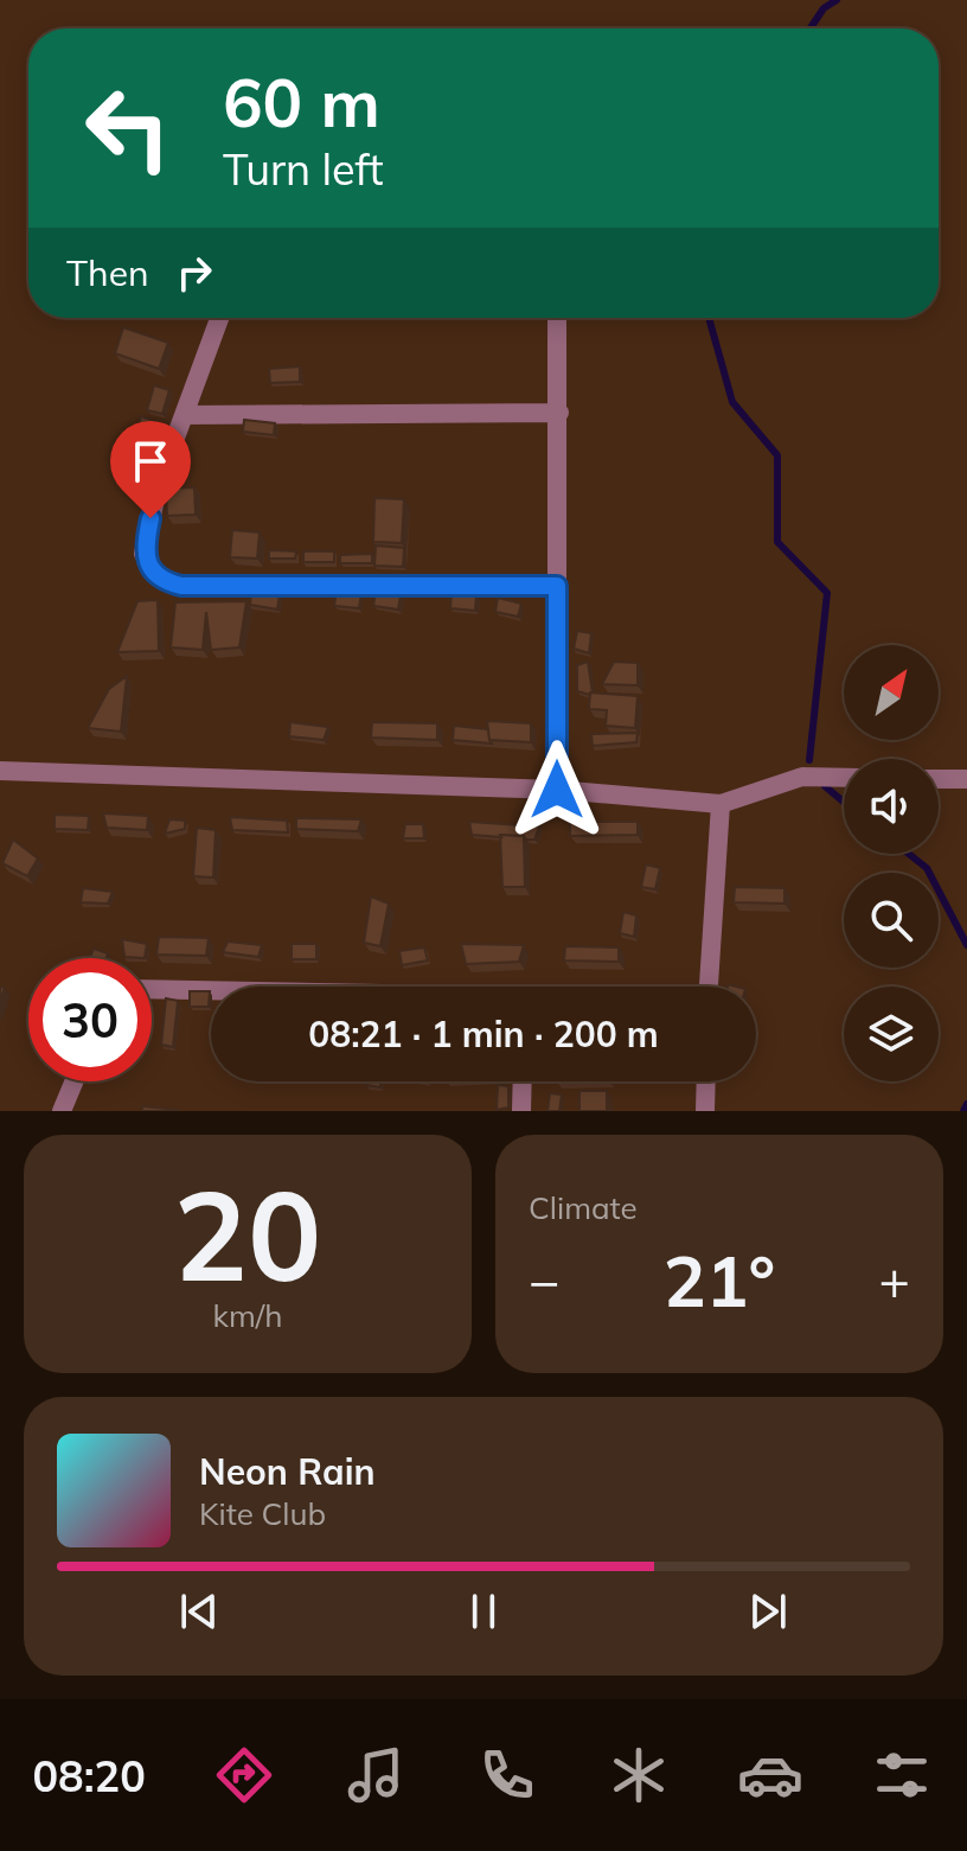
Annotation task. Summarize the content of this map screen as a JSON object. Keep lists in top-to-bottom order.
{
  "north": "top right",
  "page": {
    "turn": ["60 m", "Turn left"],
    "then": "Then",
    "limit": "30",
    "trip": "08:21 · 1 min · 200 m",
    "tile": [
      ["20", "km/h"],
      "Climate"
    ],
    "heat": ["−", "21°", "+"],
    "song": ["Neon Rain", "Kite Club"],
    "tabs": "08:20"
  }
}
